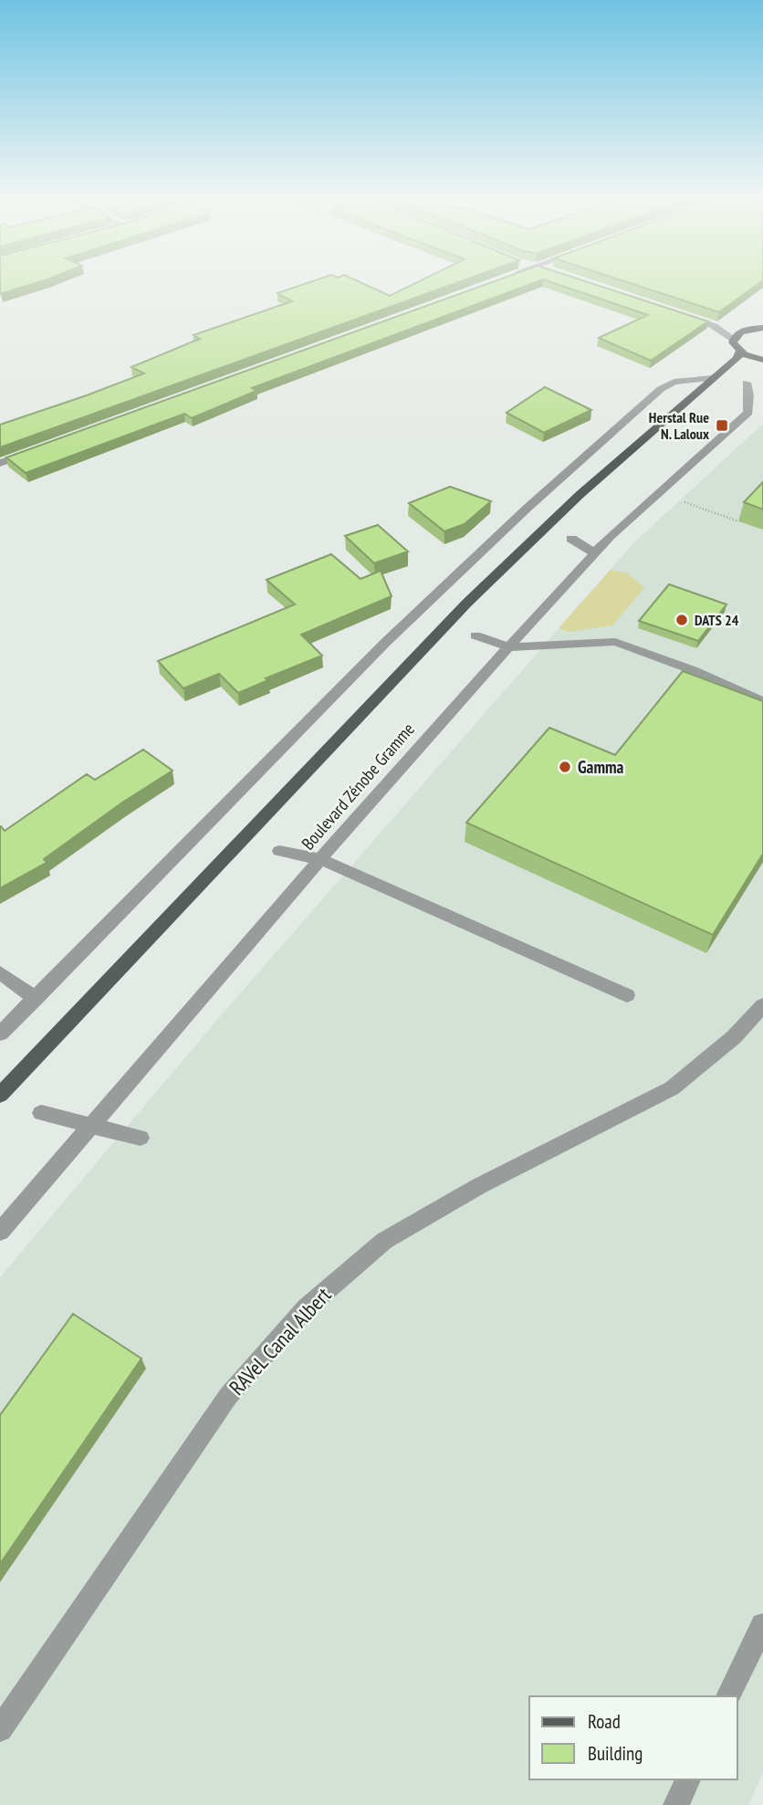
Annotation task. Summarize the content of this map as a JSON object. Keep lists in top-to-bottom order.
{
  "streets": {
    "street": ["Boulevard Zénobe Gramme", "RAVeL Canal Albert"]
  },
  "places": {
    "transit": ["Herstal Rue N. Laloux"],
    "other": ["DATS 24", "Gamma"]
  },
  "legend": ["Road", "Building"]
}
